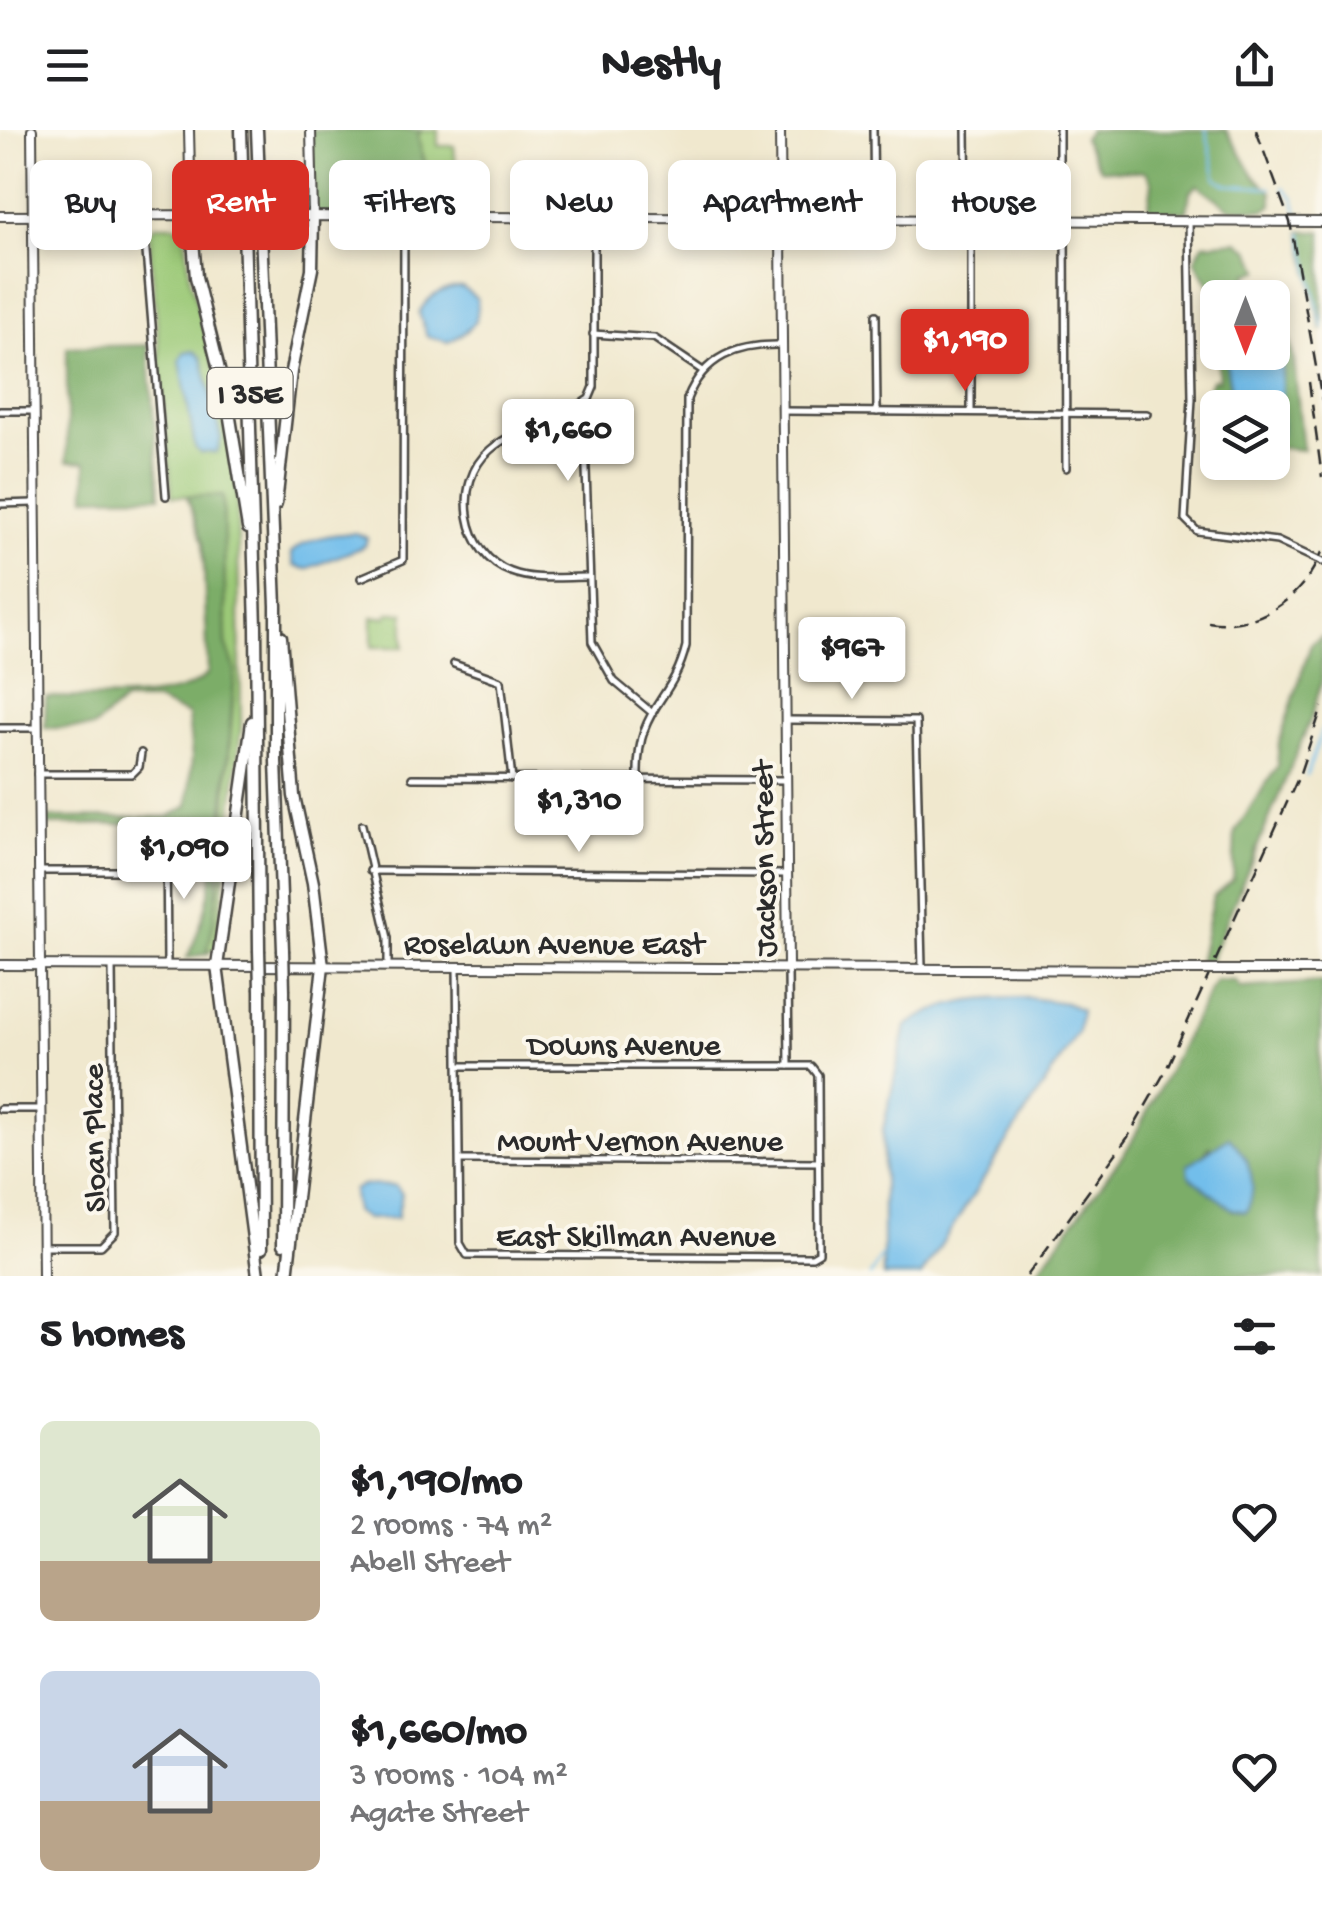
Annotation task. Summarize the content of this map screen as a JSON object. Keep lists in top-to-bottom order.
{
  "streets": {
    "highway": ["I 35E"],
    "street": [
      "Jackson Street",
      "Roselawn Avenue East",
      "Downs Avenue",
      "Sloan Place",
      "Mount Vernon Avenue",
      "East Skillman Avenue"
    ]
  },
  "crossings": [
    ["Jackson Street", "Roselawn Avenue East"],
    ["Jackson Street", "Downs Avenue"],
    ["Roselawn Avenue East", "Sloan Place"],
    ["Mount Vernon Avenue", "East Skillman Avenue"]
  ],
  "north": "bottom",
  "page": {
    "header": "Nestly",
    "chip": [
      "Buy",
      "Rent",
      "Filters",
      "New",
      "Apartment",
      "House"
    ],
    "price": [
      "$1,190",
      "$1,660",
      "$967",
      "$1,310",
      "$1,090"
    ],
    "heading": "5 homes",
    "list": [
      {
        "name": "$1,190/mo",
        "note": "2 rooms · 74 m² · Abell Street"
      },
      {
        "name": "$1,660/mo",
        "note": "3 rooms · 104 m² · Agate Street"
      }
    ]
  }
}
